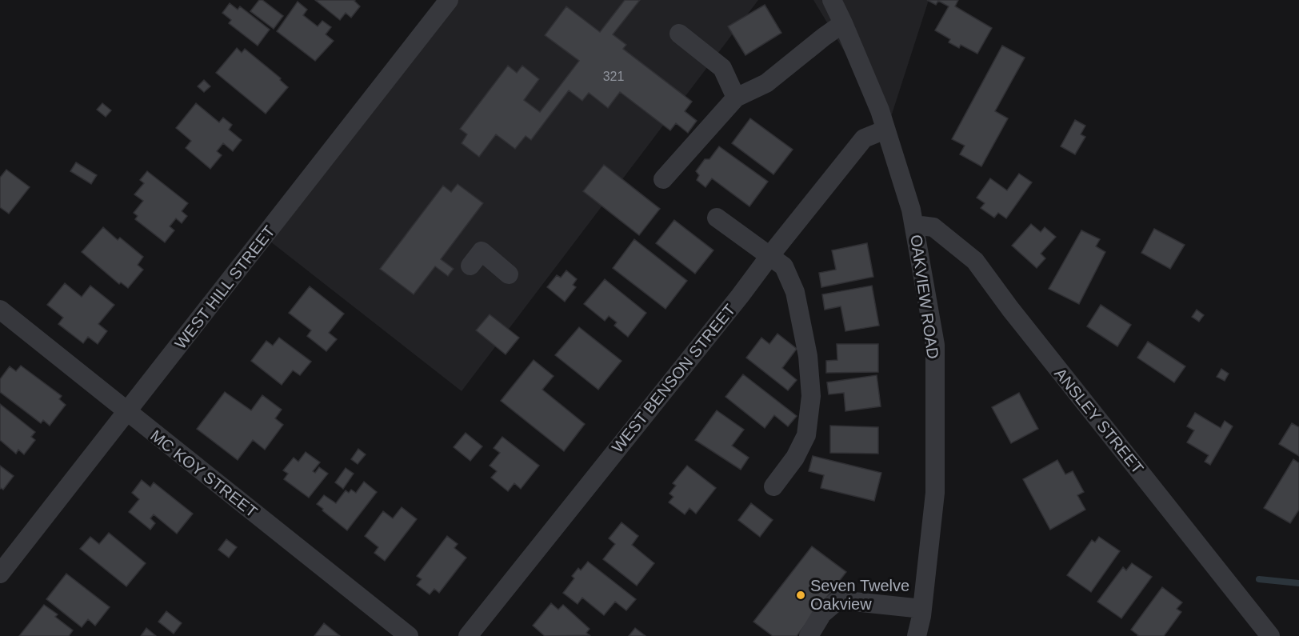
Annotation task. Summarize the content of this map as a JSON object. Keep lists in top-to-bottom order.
{
  "streets": {
    "street": [
      "WEST HILL STREET",
      "OAKVIEW ROAD",
      "WEST BENSON STREET",
      "ANSLEY STREET",
      "MC KOY STREET"
    ]
  },
  "crossings": [
    ["WEST HILL STREET", "MC KOY STREET"],
    ["OAKVIEW ROAD", "WEST BENSON STREET"],
    ["OAKVIEW ROAD", "ANSLEY STREET"]
  ],
  "places": ["Seven Twelve Oakview"],
  "house_numbers": ["321"]
}
